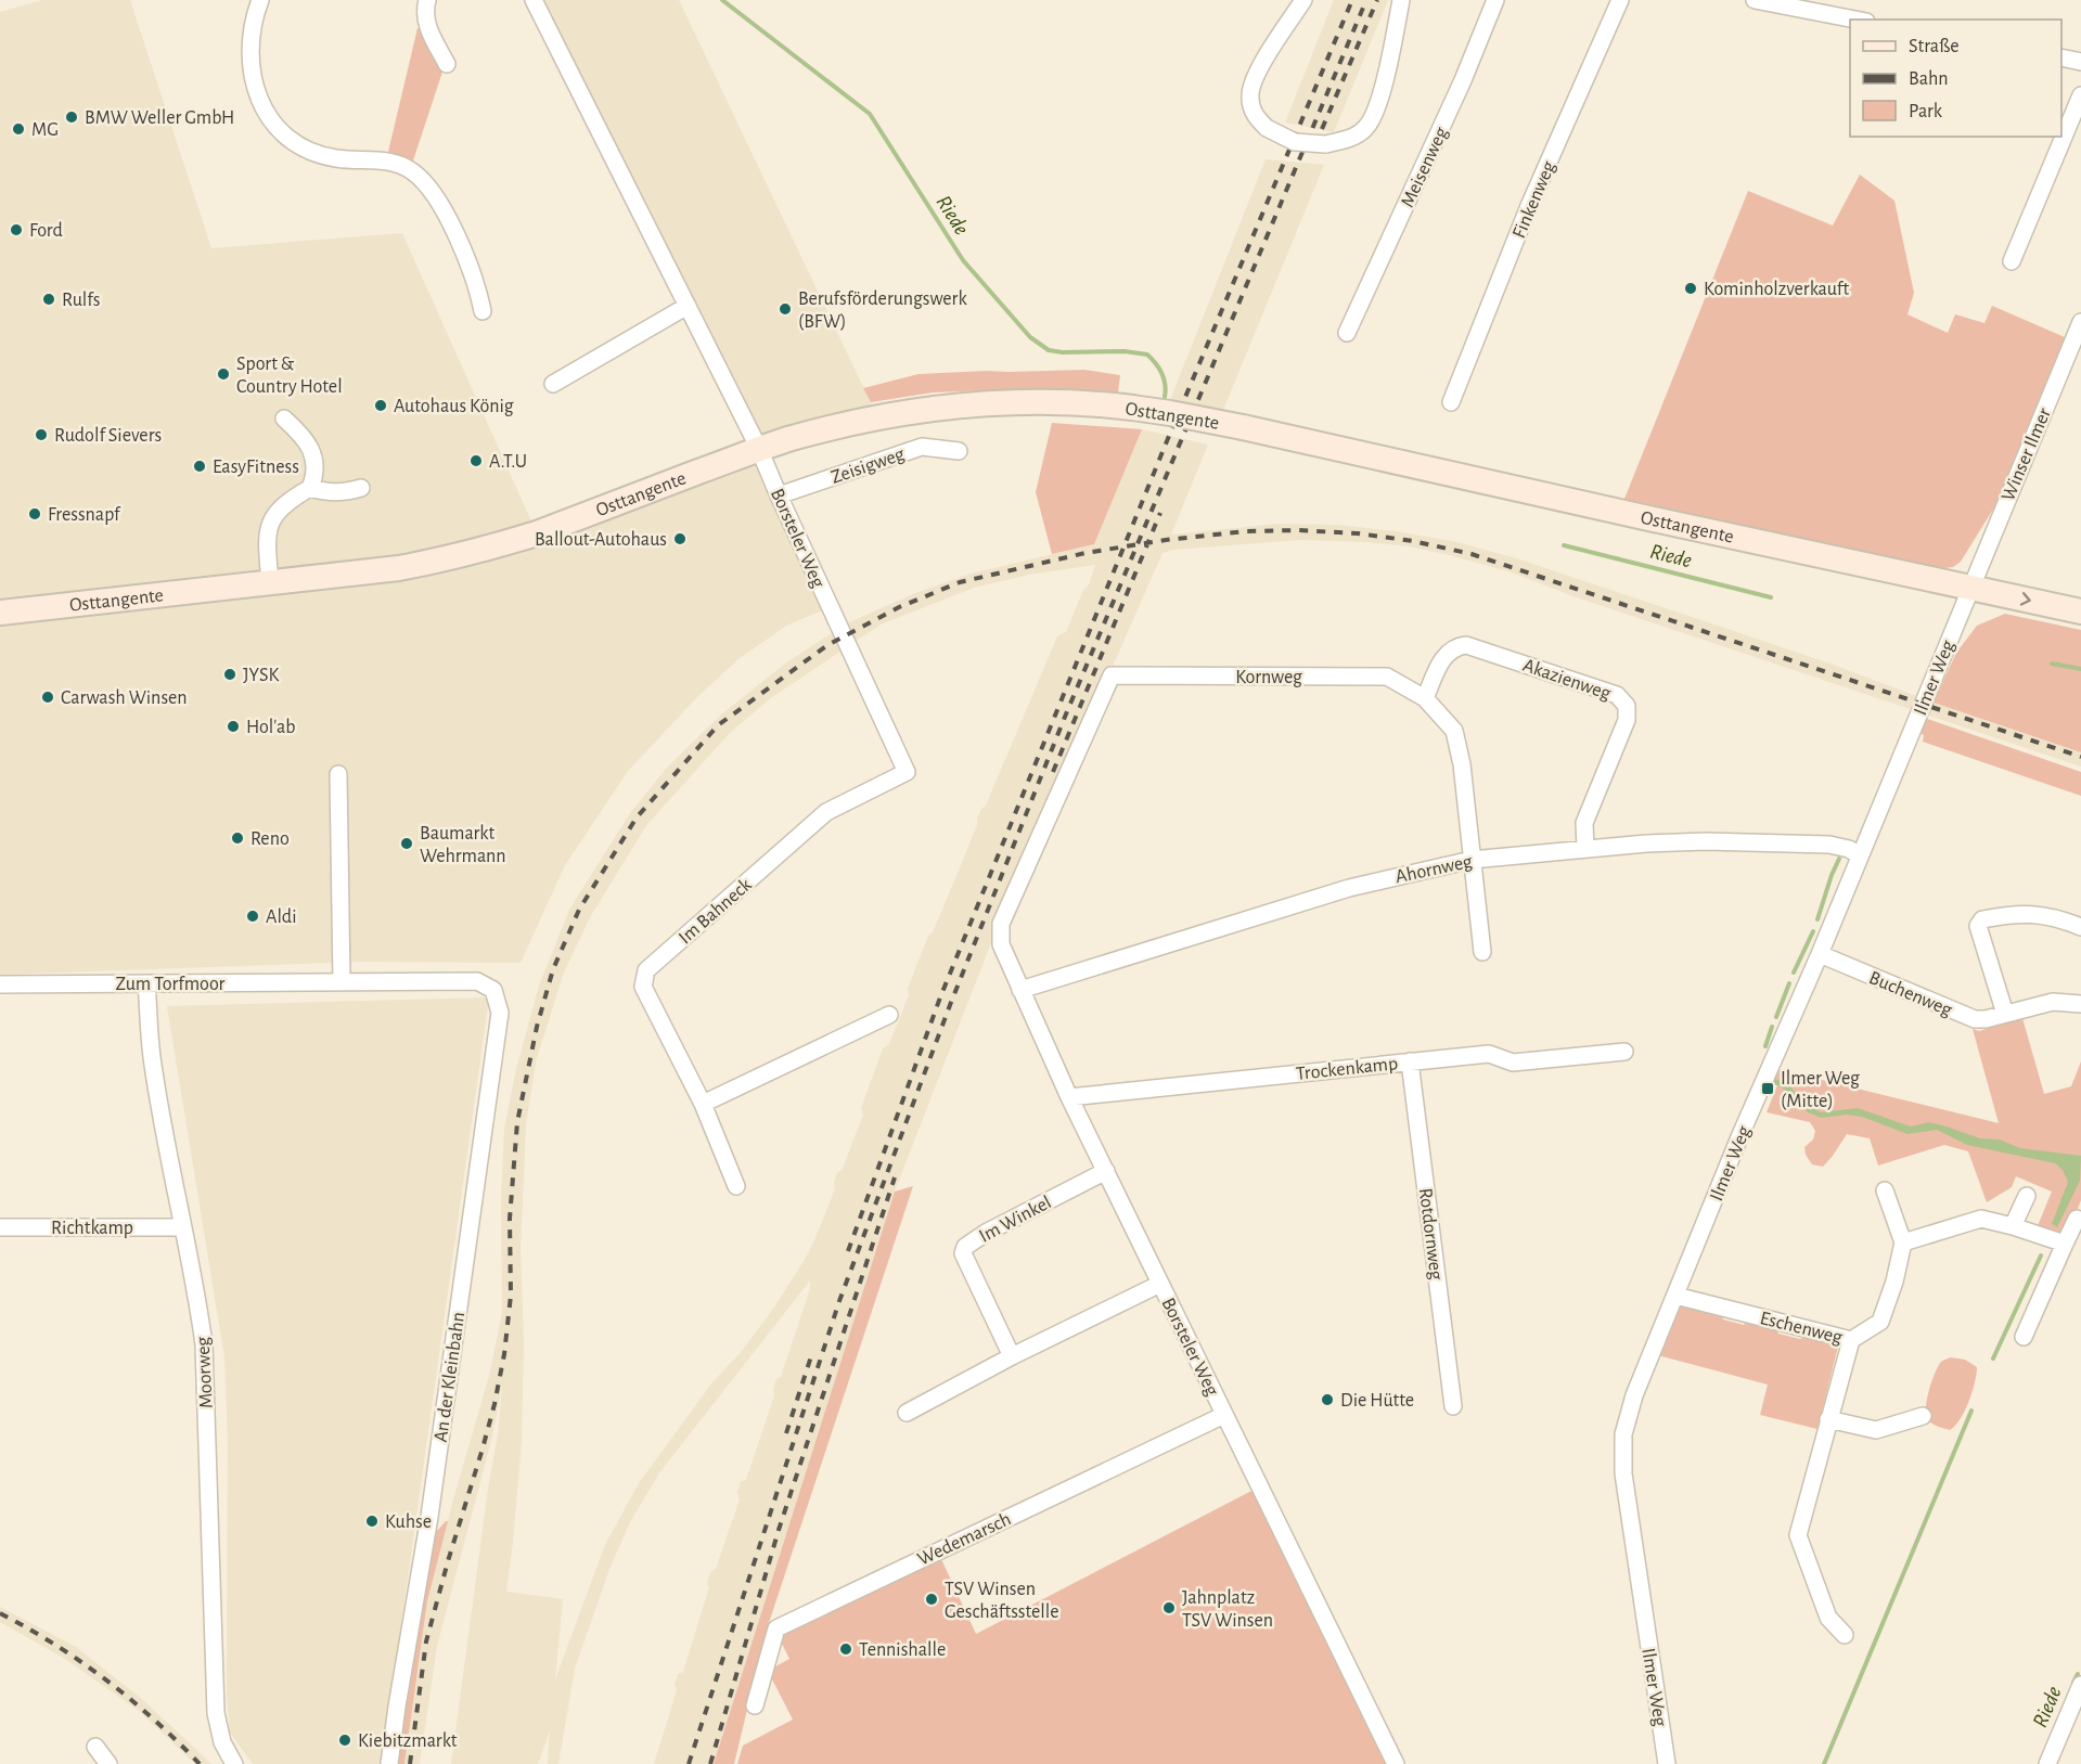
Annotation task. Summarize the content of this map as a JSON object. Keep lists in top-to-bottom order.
{
  "streets": {
    "main road": ["Osttangente"],
    "street": [
      "Meisenweg",
      "Finkenweg",
      "Winser Ilmer",
      "Zeisigweg",
      "Borsteler Weg",
      "Kornweg",
      "Ilmer Weg",
      "Akazienweg",
      "Ahornweg",
      "Im Bahneck",
      "Zum Torfmoor",
      "Buchenweg",
      "Trockenkamp",
      "Im Winkel",
      "Richtkamp",
      "Rotdornweg",
      "Eschenweg",
      "Moorweg",
      "An der Kleinbahn",
      "Wedemarsch"
    ]
  },
  "crossings": [
    ["Osttangente", "Winser Ilmer"],
    ["Osttangente", "Borsteler Weg"],
    ["Osttangente", "Ilmer Weg"],
    ["Winser Ilmer", "Ilmer Weg"],
    ["Zeisigweg", "Borsteler Weg"],
    ["Borsteler Weg", "Kornweg"],
    ["Borsteler Weg", "Ahornweg"],
    ["Borsteler Weg", "Im Bahneck"],
    ["Borsteler Weg", "Trockenkamp"],
    ["Borsteler Weg", "Im Winkel"],
    ["Borsteler Weg", "Wedemarsch"],
    ["Kornweg", "Akazienweg"],
    ["Kornweg", "Ahornweg"],
    ["Ilmer Weg", "Ahornweg"],
    ["Ilmer Weg", "Buchenweg"],
    ["Ilmer Weg", "Eschenweg"],
    ["Akazienweg", "Ahornweg"],
    ["Zum Torfmoor", "Moorweg"],
    ["Zum Torfmoor", "An der Kleinbahn"],
    ["Trockenkamp", "Rotdornweg"],
    ["Richtkamp", "Moorweg"]
  ],
  "water": ["Riede"],
  "places": {
    "other": [
      "BMW Weller GmbH",
      "MG",
      "Ford",
      "Kominholzverkauft",
      "Rulfs",
      "Berufsförderungswerk (BFW)",
      "Sport & Country Hotel",
      "Autohaus König",
      "Rudolf Sievers",
      "A.T.U",
      "EasyFitness",
      "Fressnapf",
      "Ballout-Autohaus",
      "JYSK",
      "Carwash Winsen",
      "Hol'ab",
      "Reno",
      "Baumarkt Wehrmann",
      "Aldi",
      "Die Hütte",
      "Kuhse",
      "TSV Winsen Geschäftsstelle",
      "Jahnplatz TSV Winsen",
      "Tennishalle",
      "Kiebitzmarkt"
    ],
    "transit": ["Ilmer Weg (Mitte)"]
  },
  "legend": ["Straße", "Bahn", "Park"]
}
